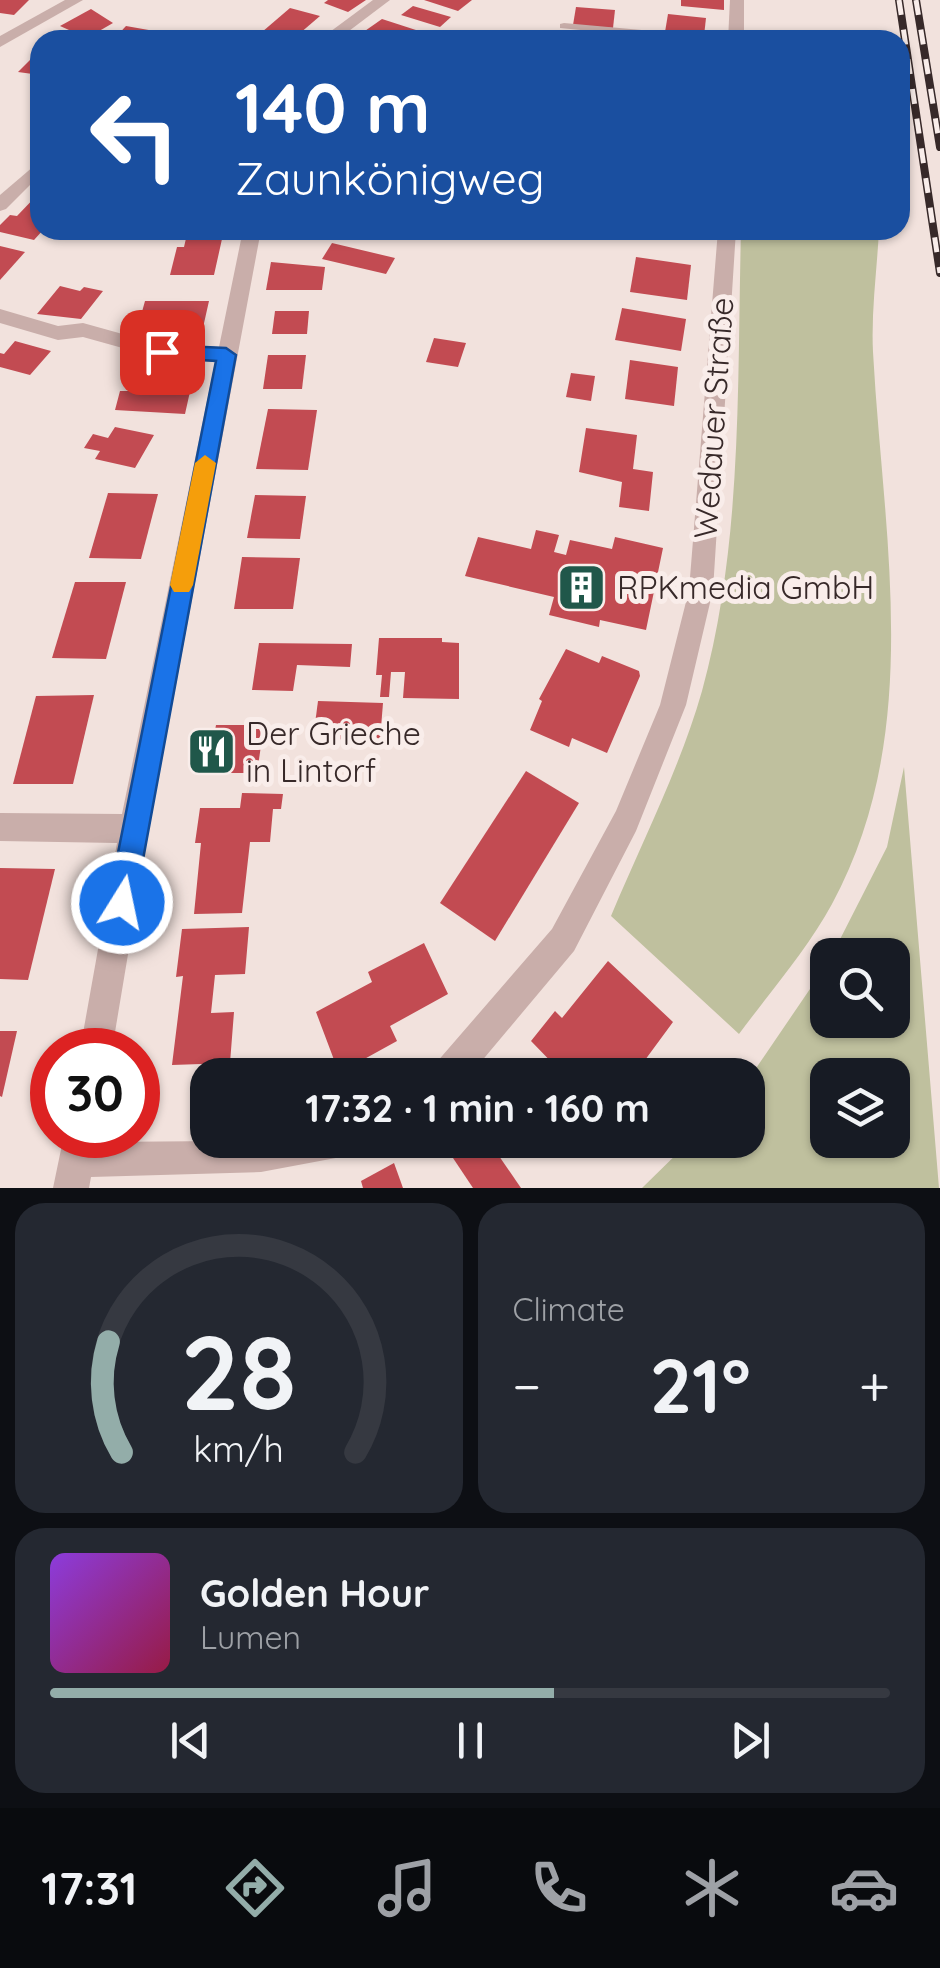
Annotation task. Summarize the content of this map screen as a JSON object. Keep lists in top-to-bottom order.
{
  "streets": {
    "street": ["Wedauer Straße"]
  },
  "places": {
    "building": ["RPKmedia GmbH"],
    "restaurant": ["Der Grieche in Lintorf"]
  },
  "page": {
    "turn": ["140 m", "Zaunkönigweg"],
    "limit": "30",
    "trip": "17:32 · 1 min · 160 m",
    "tile": "Climate",
    "heat": ["−", "21°", "+"],
    "song": ["Golden Hour", "Lumen"],
    "tabs": "17:31",
    "gauge": ["28", "km/h"]
  }
}
